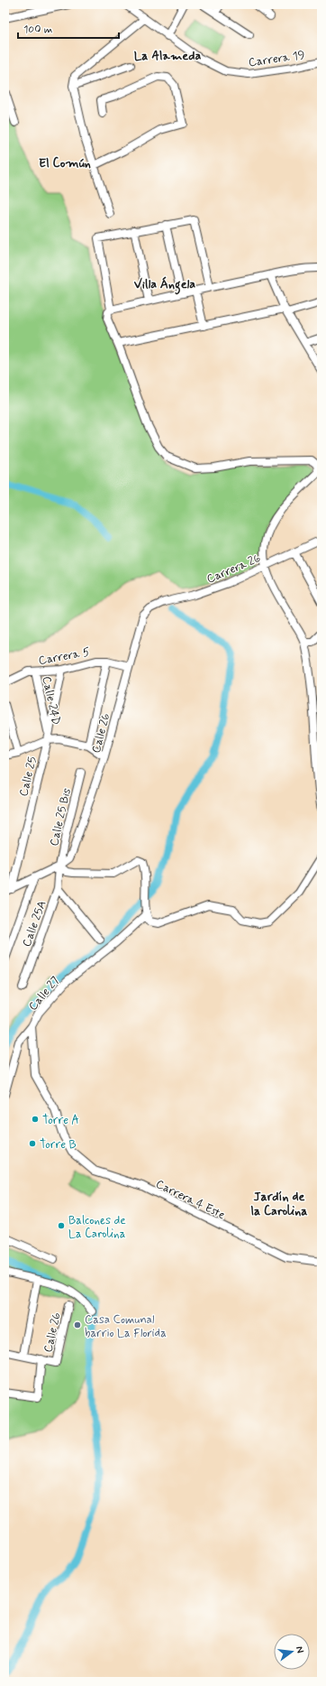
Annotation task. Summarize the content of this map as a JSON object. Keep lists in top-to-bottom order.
{
  "streets": {
    "street": [
      "Carrera 19",
      "Carrera 26",
      "Carrera 5",
      "Calle 24D",
      "Calle 26",
      "Calle 25",
      "Calle 25 Bis",
      "Calle 25A",
      "Calle 27",
      "Carrera 4 Este"
    ]
  },
  "crossings": [
    ["Carrera 26", "Calle 26"],
    ["Carrera 5", "Calle 24D"],
    ["Carrera 5", "Calle 26"],
    ["Carrera 5", "Calle 25"],
    ["Calle 24D", "Calle 25"],
    ["Calle 26", "Calle 25 Bis"],
    ["Calle 26", "Calle 25A"],
    ["Calle 25 Bis", "Calle 25A"],
    ["Calle 27", "Carrera 4 Este"]
  ],
  "districts": [
    "La Alameda",
    "El Común",
    "Villa Ángela",
    "Jardín de la Carolina"
  ],
  "places": [
    "Torre A",
    "Torre B",
    "Balcones de La Carolina",
    "Casa Comunal barrio La Florida"
  ],
  "scale_bar": "100 m",
  "north": "right"
}
